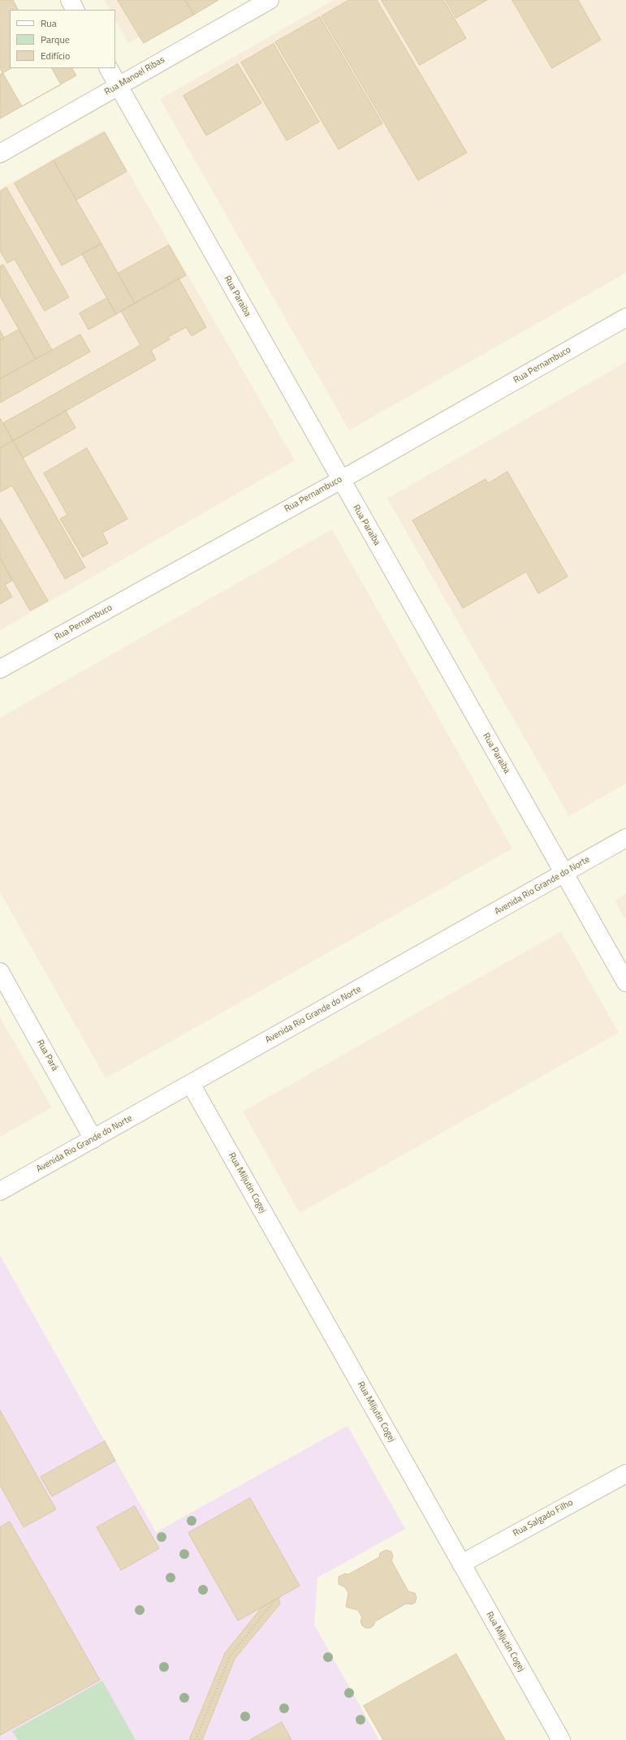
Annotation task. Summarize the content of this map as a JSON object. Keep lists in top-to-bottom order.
{
  "streets": {
    "street": [
      "Rua Manoel Ribas",
      "Rua Paraiba",
      "Rua Pernambuco",
      "Avenida Rio Grande do Norte",
      "Rua Pará",
      "Rua Miljutin Cogej",
      "Rua Salgado Filho"
    ]
  },
  "crossings": [
    ["Rua Manoel Ribas", "Rua Paraiba"],
    ["Rua Paraiba", "Rua Pernambuco"],
    ["Rua Paraiba", "Avenida Rio Grande do Norte"],
    ["Avenida Rio Grande do Norte", "Rua Pará"],
    ["Avenida Rio Grande do Norte", "Rua Miljutin Cogej"],
    ["Rua Miljutin Cogej", "Rua Salgado Filho"]
  ],
  "legend": ["Rua", "Parque", "Edifício"]
}
